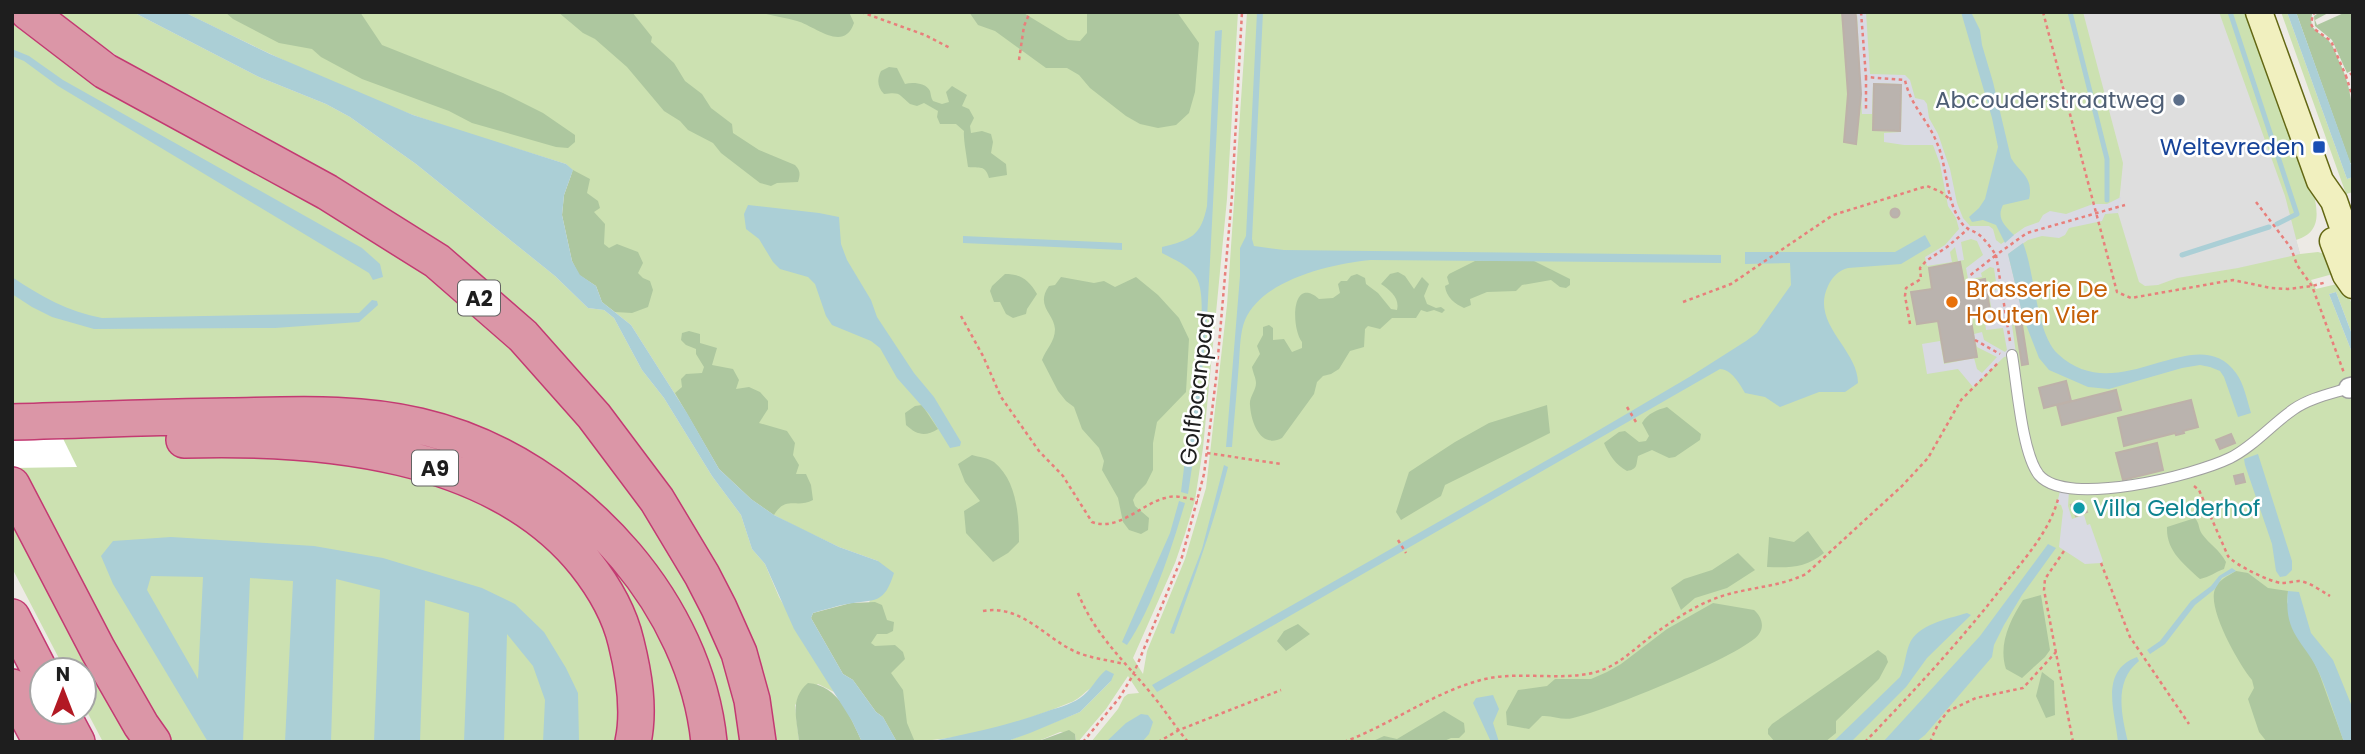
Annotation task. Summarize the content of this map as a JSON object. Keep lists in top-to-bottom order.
{
  "streets": {
    "highway": ["A2", "A9"],
    "path": ["Golfbaanpad"]
  },
  "places": {
    "other": ["Abcouderstraatweg", "Brasserie De Houten Vier", "Villa Gelderhof"],
    "transit": ["Weltevreden"]
  },
  "north": "top"
}
